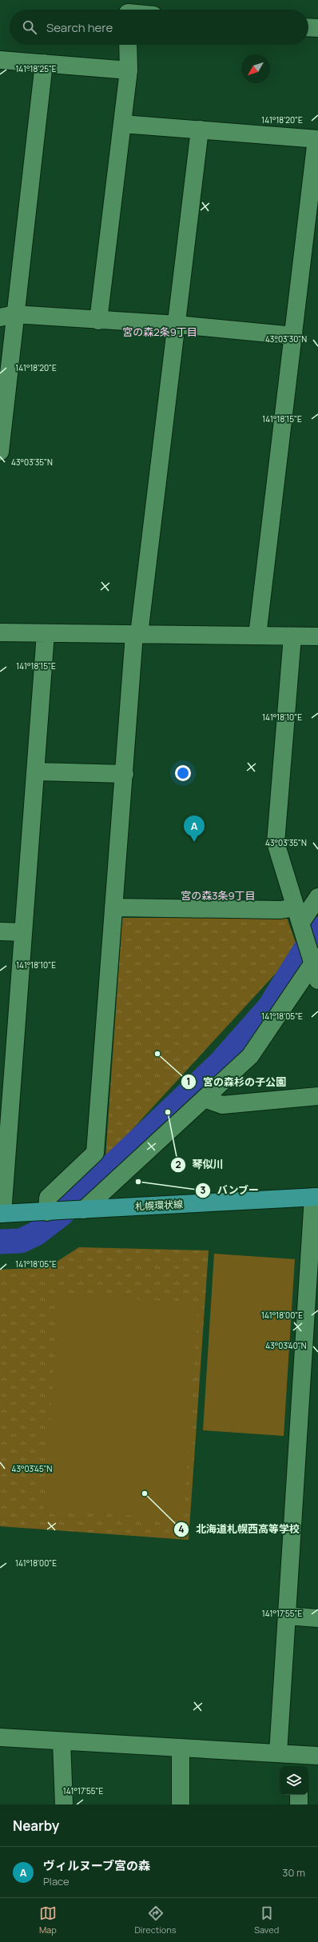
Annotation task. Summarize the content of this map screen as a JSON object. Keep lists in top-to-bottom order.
{
  "streets": {
    "main road": ["札幌環状線"]
  },
  "districts": ["宮の森2条9丁目", "宮の森3条9丁目"],
  "places": [
    "宮の森杉の子公園",
    "琴似川",
    "バンブー",
    "北海道札幌西高等学校"
  ],
  "north": "bottom left",
  "page": {
    "search": "Search here",
    "pins": "A",
    "heading": "Nearby",
    "list": [
      {
        "mark": "A",
        "name": "ヴィルヌーブ宮の森",
        "note": "Place",
        "value": "30 m"
      }
    ],
    "nav": ["Map", "Directions", "Saved"]
  },
  "coordinates": [
    "141°18'25\"E",
    "141°18'20\"E",
    "43°03'30\"N",
    "141°18'15\"E",
    "43°03'35\"N",
    "141°18'10\"E",
    "141°18'05\"E",
    "141°18'00\"E",
    "43°03'40\"N",
    "43°03'45\"N",
    "141°17'55\"E"
  ]
}
